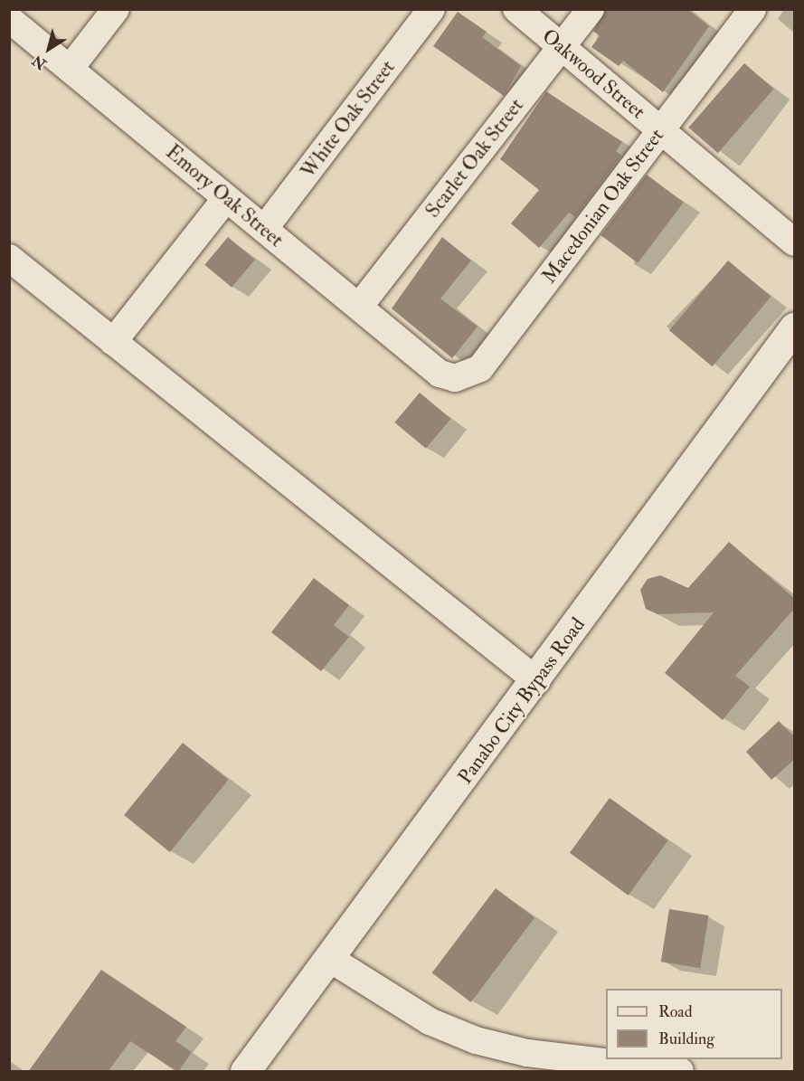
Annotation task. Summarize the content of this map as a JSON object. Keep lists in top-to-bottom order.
{
  "streets": {
    "main road": ["Panabo City Bypass Road"],
    "street": [
      "Oakwood Street",
      "White Oak Street",
      "Scarlet Oak Street",
      "Emory Oak Street",
      "Macedonian Oak Street"
    ]
  },
  "crossings": [
    ["Oakwood Street", "Scarlet Oak Street"],
    ["Oakwood Street", "Macedonian Oak Street"],
    ["White Oak Street", "Emory Oak Street"],
    ["Scarlet Oak Street", "Emory Oak Street"],
    ["Emory Oak Street", "Macedonian Oak Street"]
  ],
  "legend": ["Road", "Building"],
  "north": "bottom left"
}
